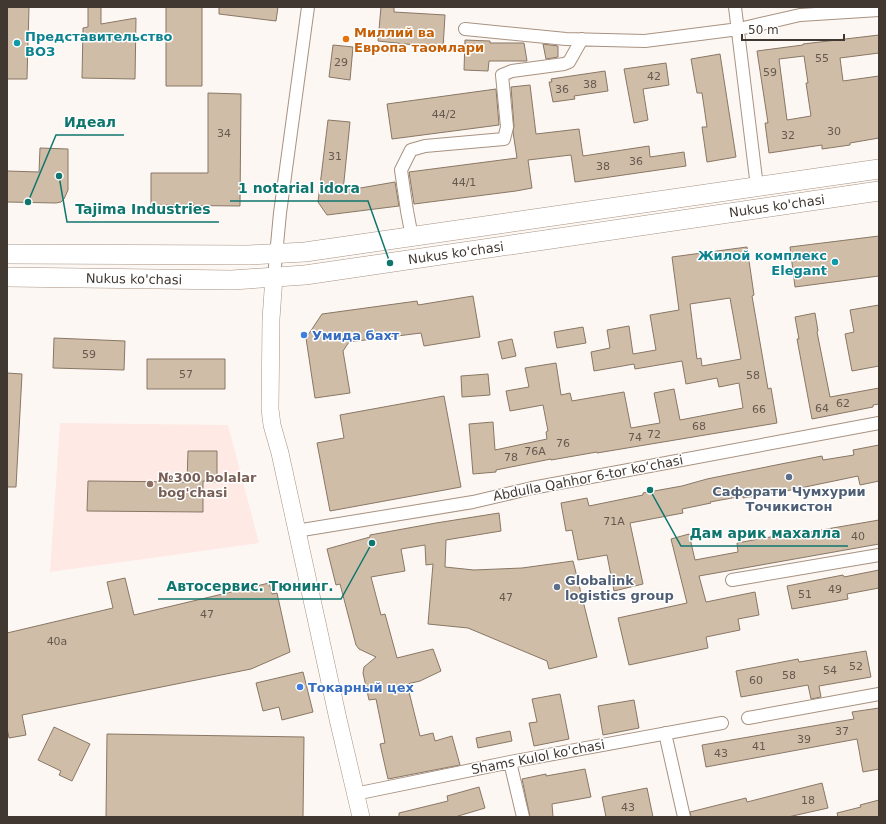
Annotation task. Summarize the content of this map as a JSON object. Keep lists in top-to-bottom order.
{
  "streets": {
    "main road": ["Nukus ko'chasi"],
    "street": ["Abdulla Qahhor 6-tor koʻchasi", "Shams Kulol ko'chasi"]
  },
  "places": [
    "Миллий ва Европа таомлари",
    "Представительство ВОЗ",
    "Tajima Industries",
    "Идеал",
    "Жилой комплекс Elegant",
    "1 notarial idora",
    "Умида бахт",
    "Сафорати Чумхурии Точикистон",
    "№300 bolalar bog'chasi",
    "Дам арик махалла",
    "Автосервис. Тюнинг.",
    "Globalink logistics group",
    "Токарный цех"
  ],
  "house_numbers": [
    "55",
    "29",
    "59",
    "42",
    "38",
    "36",
    "44/2",
    "30",
    "34",
    "32",
    "31",
    "36",
    "38",
    "44/1",
    "59",
    "57",
    "58",
    "62",
    "64",
    "66",
    "68",
    "72",
    "74",
    "76",
    "76A",
    "78",
    "71A",
    "40",
    "49",
    "51",
    "47",
    "47",
    "40а",
    "52",
    "54",
    "58",
    "60",
    "37",
    "39",
    "41",
    "43",
    "18",
    "43"
  ],
  "scale_bar": "50 m"
}
